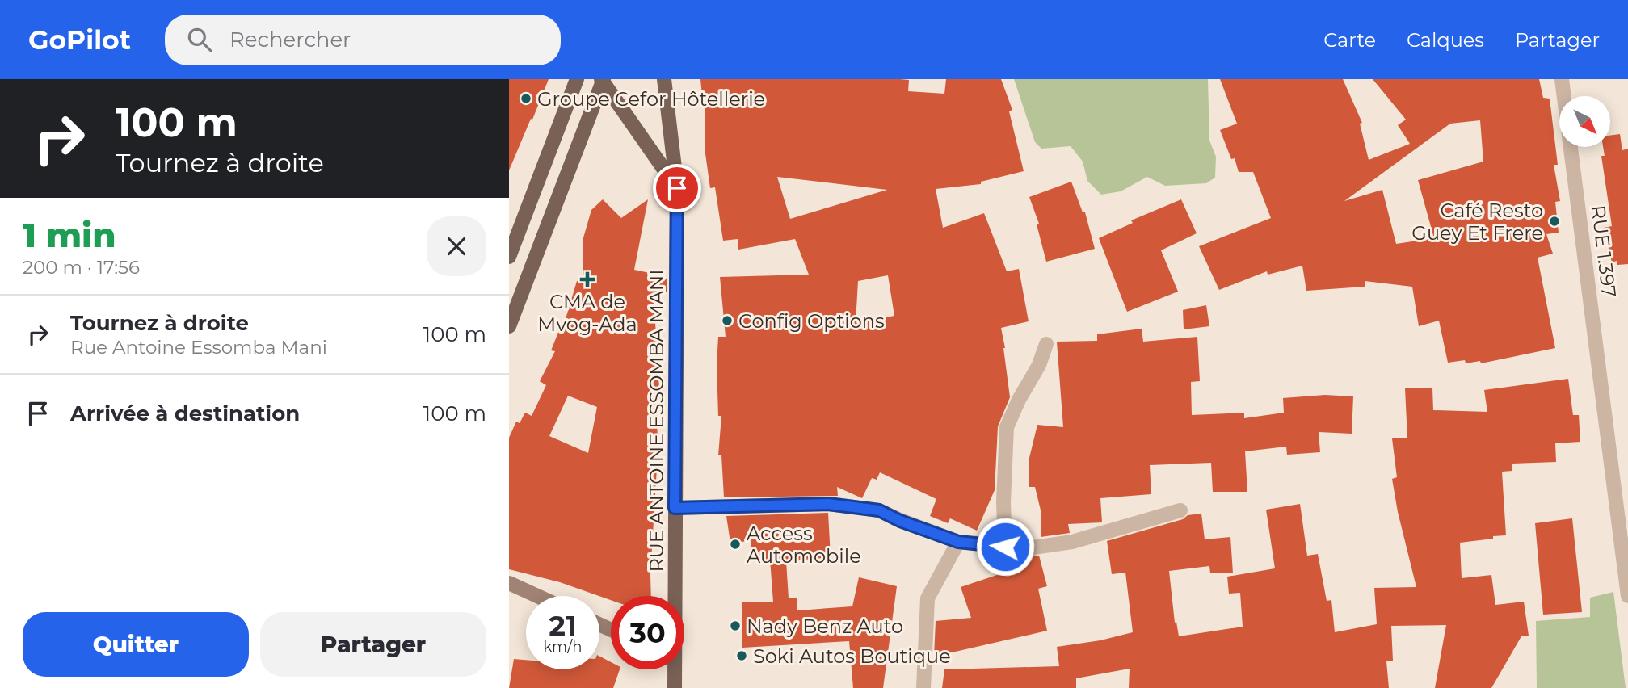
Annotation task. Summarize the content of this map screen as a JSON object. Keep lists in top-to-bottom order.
{
  "streets": {
    "main road": ["RUE ANTOINE ESSOMBA MANI"],
    "street": ["RUE 1.397"]
  },
  "places": {
    "other": [
      "Groupe Cefor Hôtellerie",
      "Café Resto Guey Et Frere",
      "Config Options",
      "Access Automobile",
      "Nady Benz Auto",
      "Soki Autos Boutique"
    ],
    "health": ["CMA de Mvog-Ada"]
  },
  "north": "bottom right",
  "page": {
    "header": "GoPilot",
    "search": "Rechercher",
    "nav": ["Carte", "Calques", "Partager"],
    "turn": ["100 m", "Tournez à droite"],
    "heading": ["1 min", "200 m · 17:56"],
    "list": [
      {
        "name": "Tournez à droite",
        "note": "Rue Antoine Essomba Mani",
        "value": "100 m"
      },
      {
        "name": "Arrivée à destination",
        "value": "100 m"
      }
    ],
    "speed": "21 km/h",
    "limit": "30",
    "buttons": ["Quitter", "Partager"]
  }
}
